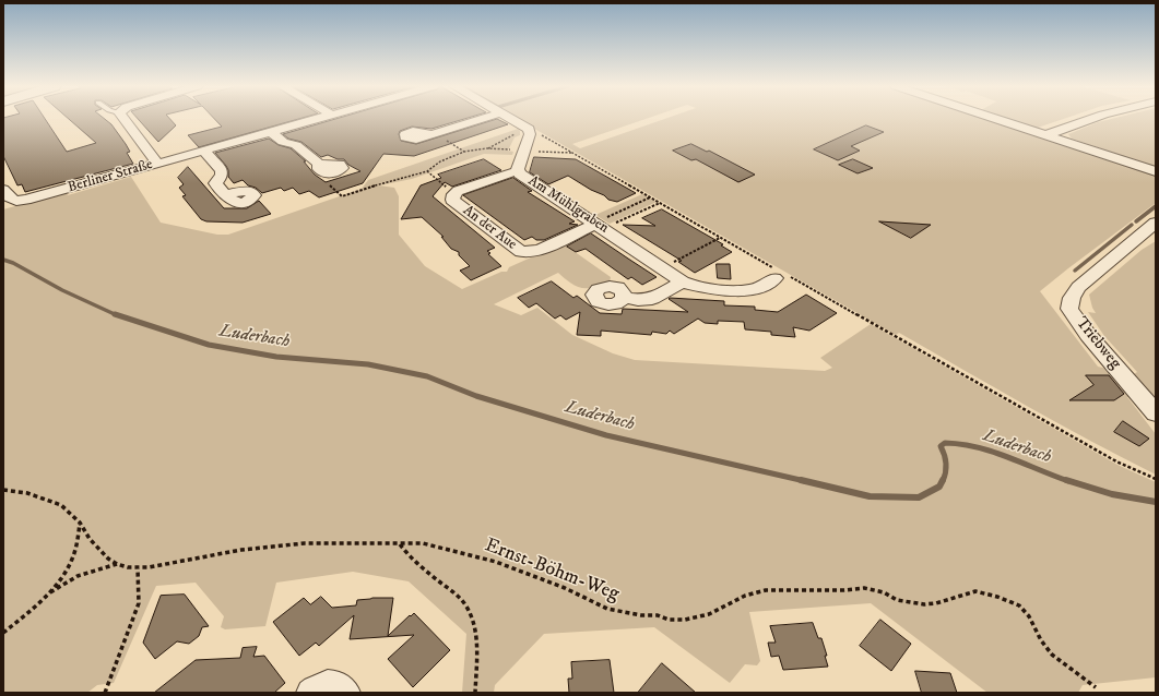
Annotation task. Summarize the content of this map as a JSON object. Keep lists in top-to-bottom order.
{
  "streets": {
    "street": [
      "Berliner Straße",
      "Am Mühlgraben",
      "An der Aue",
      "Triebweg"
    ],
    "path": ["Ernst-Böhm-Weg"]
  },
  "crossings": [
    ["Am Mühlgraben", "An der Aue"]
  ],
  "water": ["Luderbach"]
}
